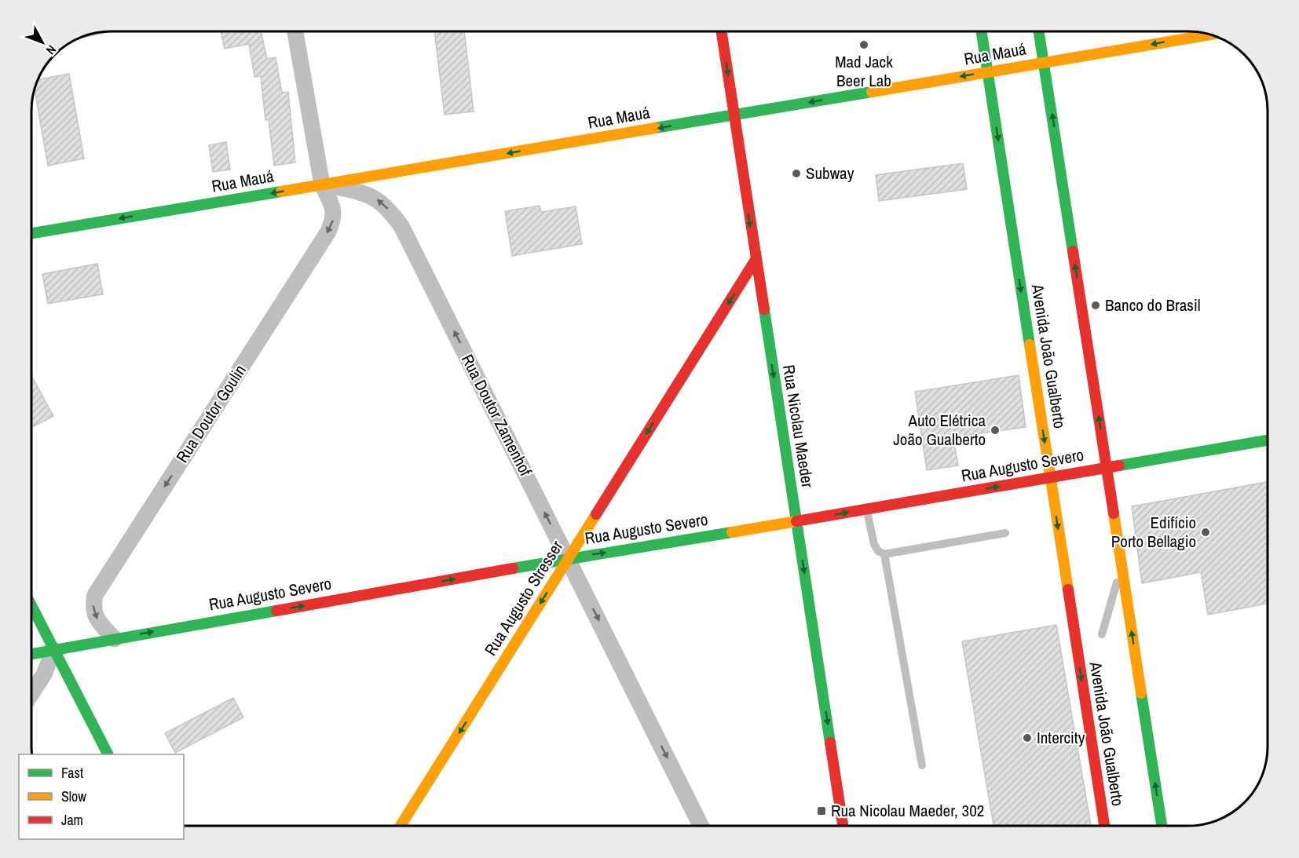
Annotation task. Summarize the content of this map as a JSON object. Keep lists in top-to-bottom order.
{
  "streets": {
    "main road": [
      "Rua Mauá",
      "Avenida João Gualberto",
      "Rua Nicolau Maeder",
      "Rua Augusto Severo",
      "Rua Augusto Stresser"
    ],
    "street": ["Rua Doutor Goulin", "Rua Doutor Zamenhof"]
  },
  "crossings": [
    ["Rua Mauá", "Avenida João Gualberto"],
    ["Rua Mauá", "Rua Doutor Goulin"],
    ["Rua Mauá", "Rua Doutor Zamenhof"],
    ["Rua Mauá", "Rua Nicolau Maeder"],
    ["Avenida João Gualberto", "Rua Augusto Severo"],
    ["Rua Doutor Goulin", "Rua Doutor Zamenhof"],
    ["Rua Doutor Goulin", "Rua Augusto Severo"],
    ["Rua Doutor Zamenhof", "Rua Augusto Severo"],
    ["Rua Doutor Zamenhof", "Rua Augusto Stresser"],
    ["Rua Nicolau Maeder", "Rua Augusto Severo"],
    ["Rua Nicolau Maeder", "Rua Augusto Stresser"],
    ["Rua Augusto Severo", "Rua Augusto Stresser"]
  ],
  "one_way": [
    "Rua Mauá",
    "Rua Doutor Goulin",
    "Rua Nicolau Maeder",
    "Rua Augusto Severo",
    "Rua Augusto Stresser"
  ],
  "places": {
    "other": [
      "Mad Jack Beer Lab",
      "Subway",
      "Banco do Brasil",
      "Auto Elétrica João Gualberto",
      "Edifício Porto Bellagio",
      "Intercity"
    ],
    "transit": ["Rua Nicolau Maeder, 302"]
  },
  "legend": ["Fast", "Slow", "Jam"],
  "north": "bottom right"
}
